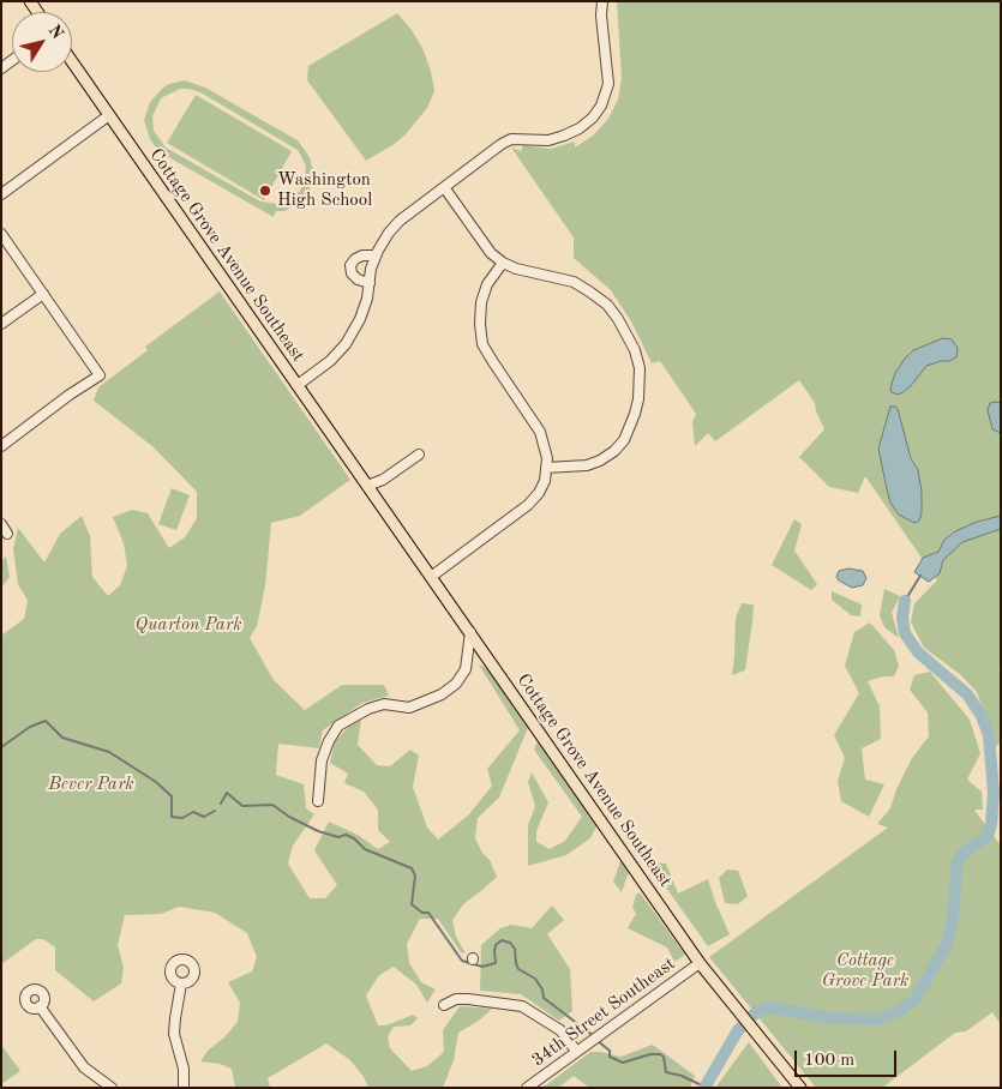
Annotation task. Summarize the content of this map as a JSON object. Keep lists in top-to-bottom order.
{
  "streets": {
    "main road": ["Cottage Grove Avenue Southeast"],
    "street": ["34th Street Southeast"]
  },
  "crossings": [
    ["Cottage Grove Avenue Southeast", "34th Street Southeast"]
  ],
  "parks": ["Quarton Park", "Bever Park", "Cottage Grove Park"],
  "places": ["Washington High School"],
  "scale_bar": "100 m",
  "north": "top right"
}
